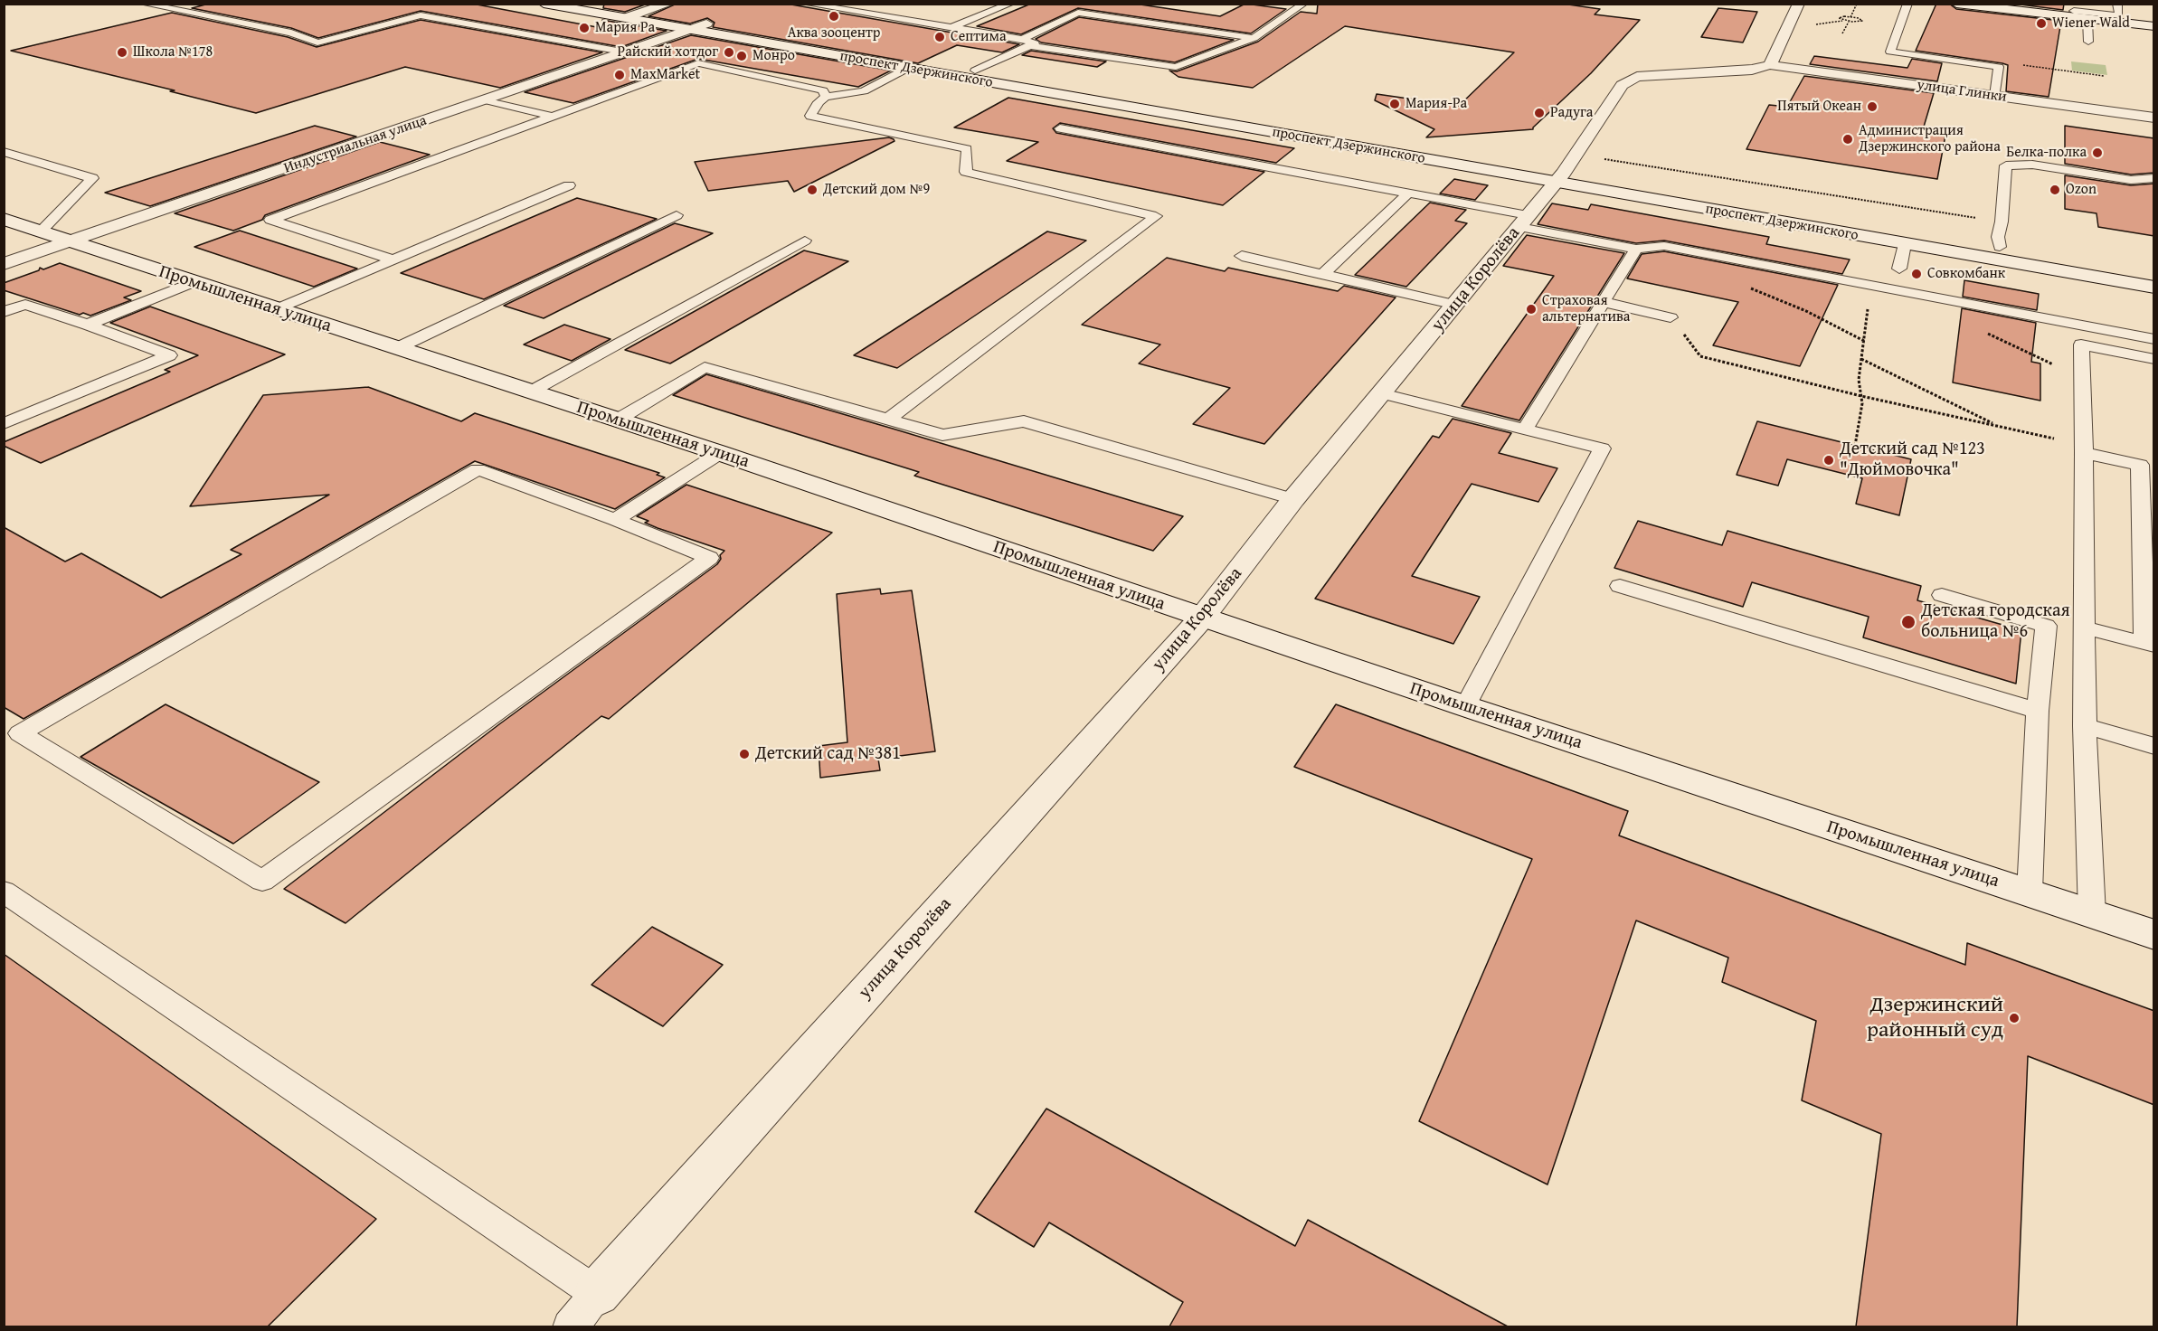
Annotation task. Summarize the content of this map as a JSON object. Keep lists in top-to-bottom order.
{
  "streets": {
    "street": [
      "проспект Дзержинского",
      "улица Глинки",
      "Индустриальная улица",
      "улица Королёва",
      "Промышленная улица"
    ]
  },
  "crossings": [
    ["проспект Дзержинского", "Индустриальная улица"],
    ["проспект Дзержинского", "улица Королёва"],
    ["улица Глинки", "улица Королёва"],
    ["Индустриальная улица", "Промышленная улица"],
    ["улица Королёва", "Промышленная улица"]
  ],
  "places": [
    "Аква зооцентр",
    "Wiener Wald",
    "Мария Ра",
    "Септима",
    "Школа №178",
    "Райский хотдог",
    "Монро",
    "MaxMarket",
    "Мария-Ра",
    "Пятый Океан",
    "Радуга",
    "Администрация Дзержинского района",
    "Белка-полка",
    "Детский дом №9",
    "Ozon",
    "Совкомбанк",
    "Страховая альтернатива",
    "Детский сад №123 \"Дюймовочка\"",
    "Детская городская больница №6",
    "Детский сад №381",
    "Дзержинский районный суд"
  ]
}
